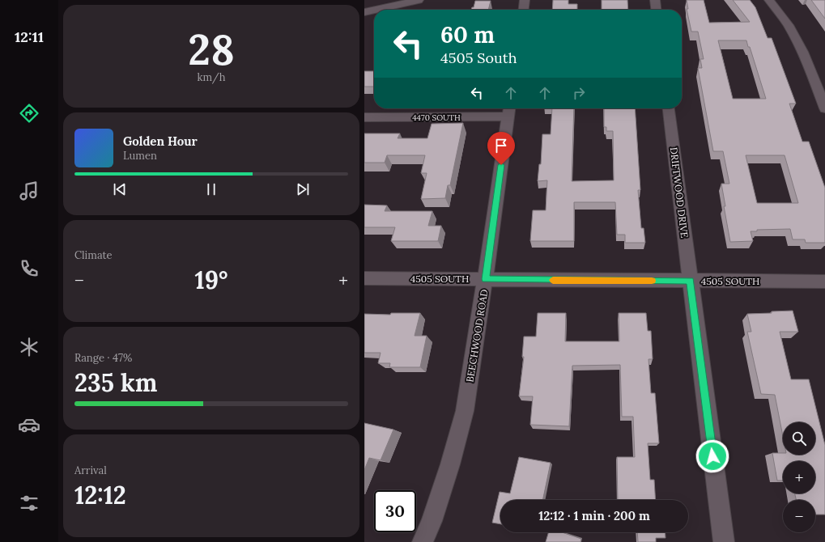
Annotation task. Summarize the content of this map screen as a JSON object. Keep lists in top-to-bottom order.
{
  "streets": {
    "street": [
      "4470 SOUTH",
      "DRIFTWOOD DRIVE",
      "4505 SOUTH",
      "BEECHWOOD ROAD"
    ]
  },
  "crossings": [
    ["4470 SOUTH", "BEECHWOOD ROAD"],
    ["DRIFTWOOD DRIVE", "4505 SOUTH"],
    ["4505 SOUTH", "BEECHWOOD ROAD"]
  ],
  "page": {
    "tabs": "12:11",
    "tile": [
      ["28", "km/h"],
      "Climate",
      ["Range · 47%", "235 km"],
      ["Arrival", "12:12"]
    ],
    "turn": ["60 m", "4505 South"],
    "song": ["Golden Hour", "Lumen"],
    "heat": ["−", "19°", "+"],
    "map_buttons": ["+", "−"],
    "limit": "30",
    "trip": "12:12 · 1 min · 200 m"
  }
}
